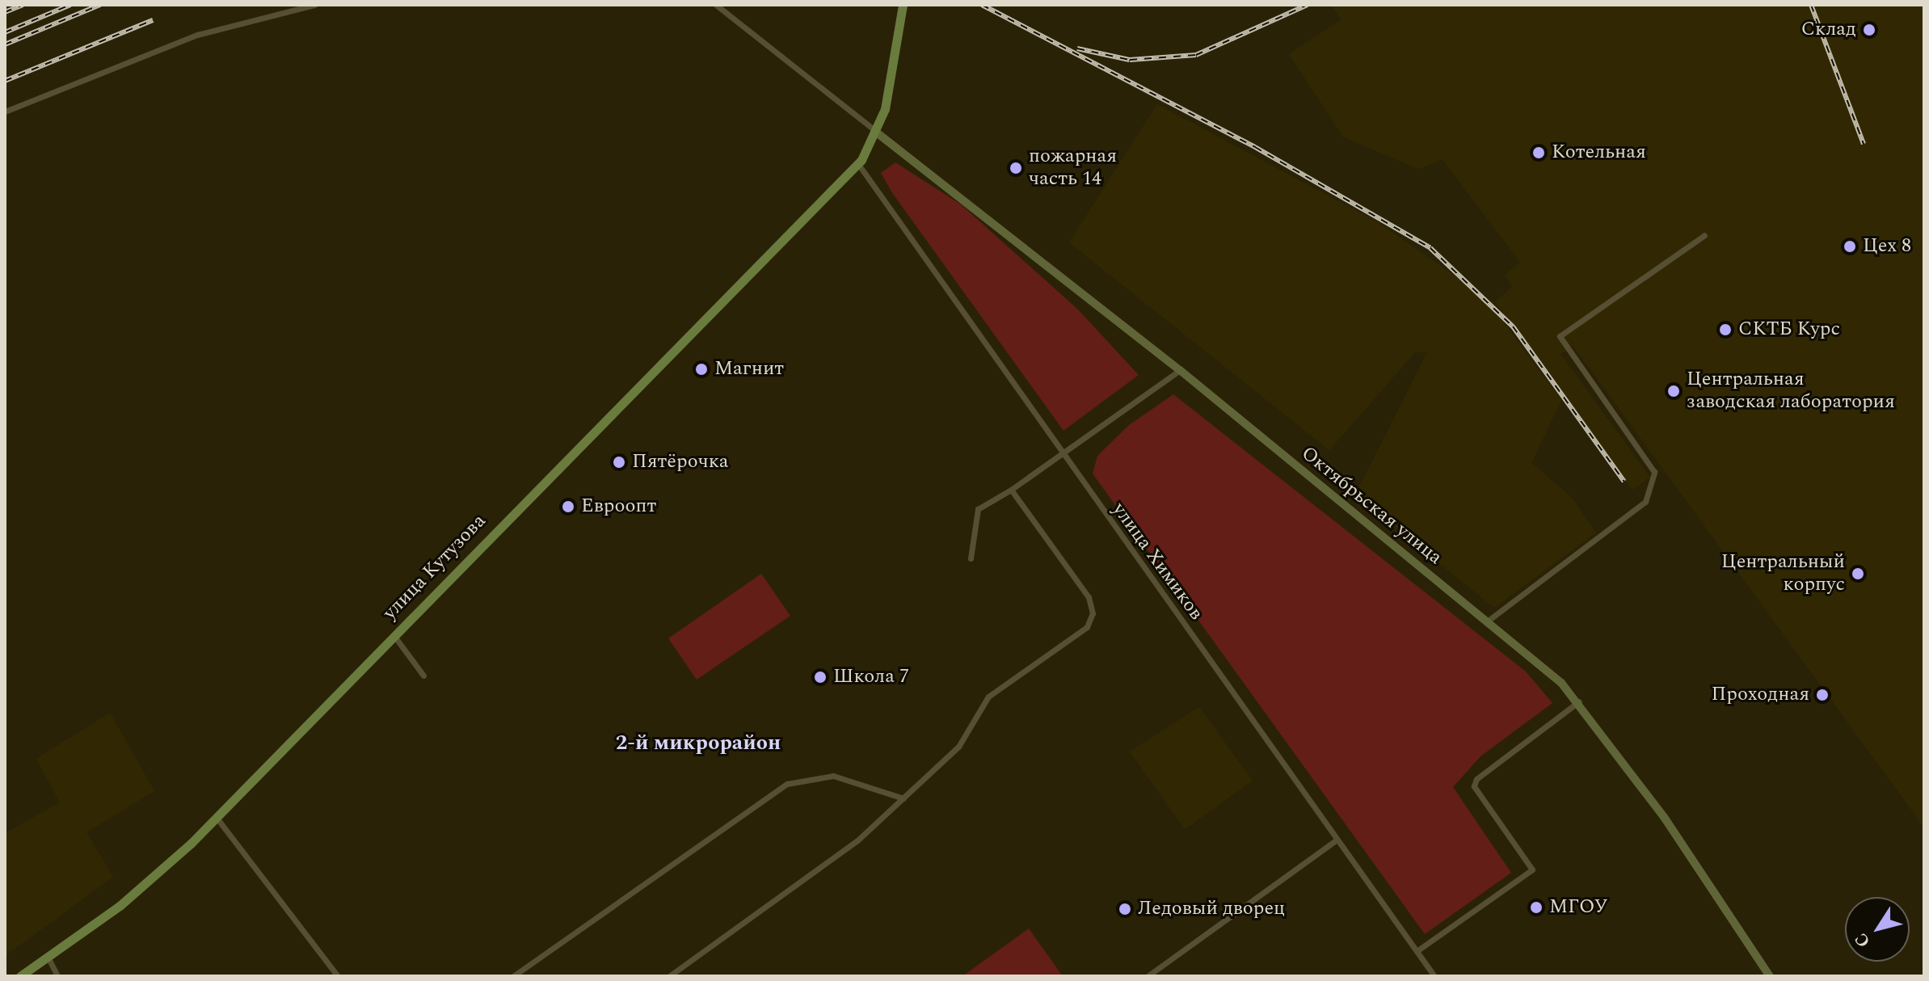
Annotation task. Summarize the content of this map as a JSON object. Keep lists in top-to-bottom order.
{
  "streets": {
    "main road": ["Октябрьская улица", "улица Кутузова"],
    "street": ["улица Химиков"]
  },
  "crossings": [
    ["Октябрьская улица", "улица Кутузова"],
    ["улица Химиков", "улица Кутузова"]
  ],
  "districts": ["2-й микрорайон"],
  "places": [
    "Склад",
    "Котельная",
    "пожарная часть 14",
    "Цех 8",
    "СКТБ Курс",
    "Магнит",
    "Центральная заводская лаборатория",
    "Пятёрочка",
    "Евроопт",
    "Центральный корпус",
    "Школа 7",
    "Проходная",
    "МГОУ",
    "Ледовый дворец"
  ],
  "north": "bottom left"
}
